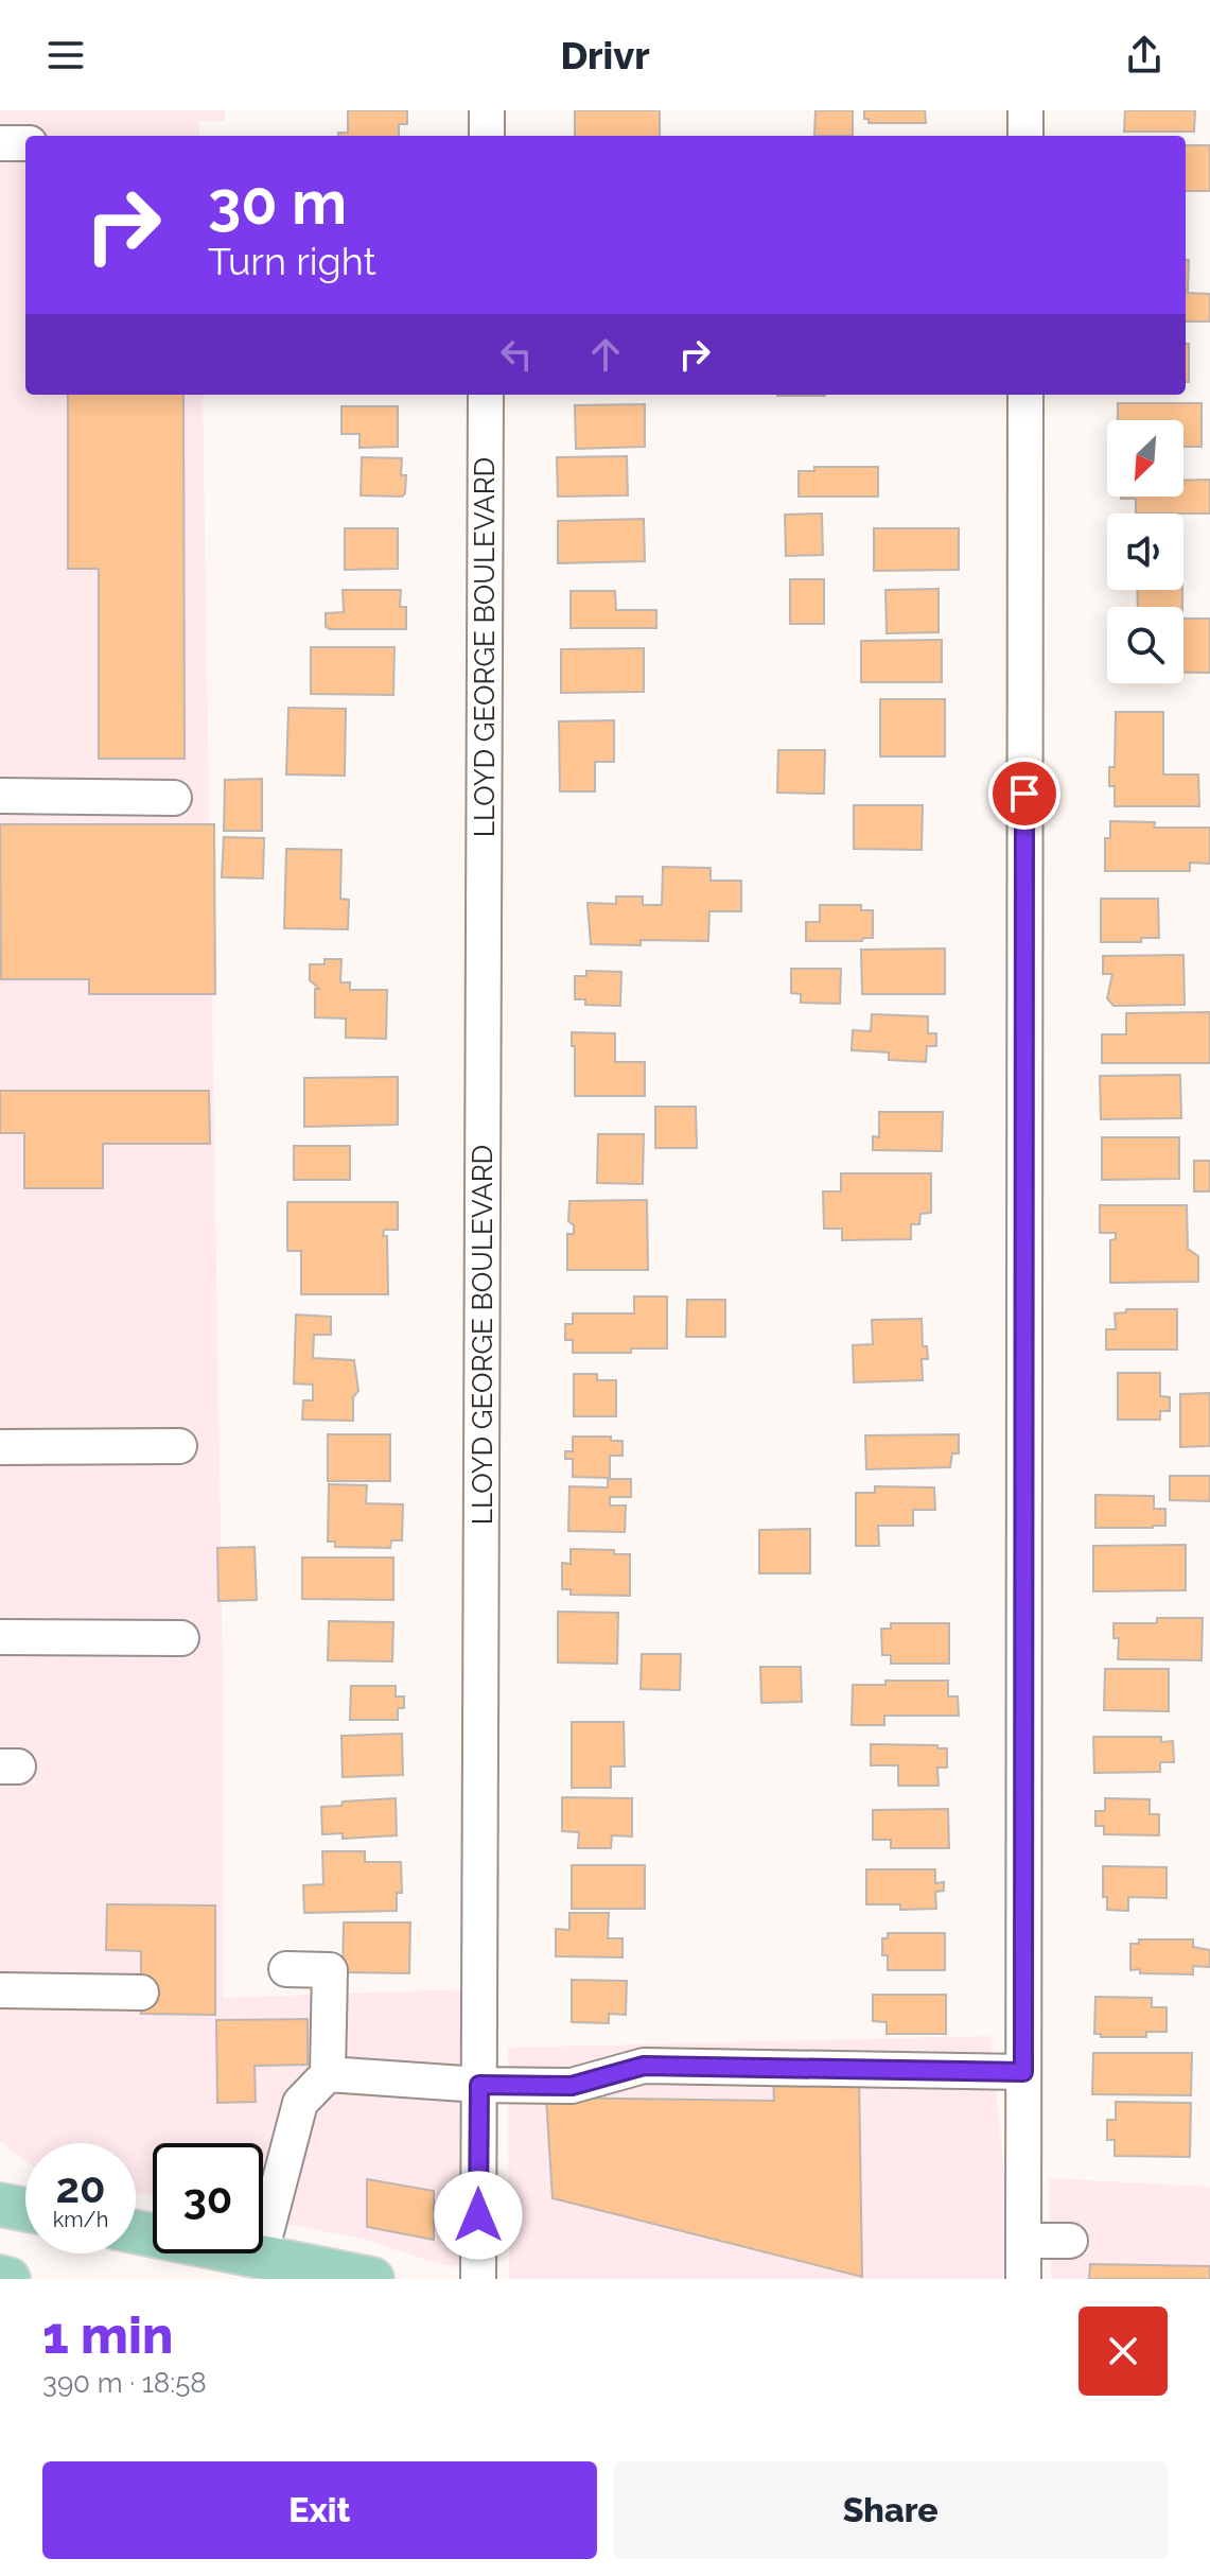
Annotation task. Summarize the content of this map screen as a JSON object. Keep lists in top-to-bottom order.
{
  "streets": {
    "street": ["LLOYD GEORGE BOULEVARD"]
  },
  "north": "bottom left",
  "page": {
    "header": "Drivr",
    "turn": ["30 m", "Turn right"],
    "speed": "20 km/h",
    "limit": "30",
    "heading": ["1 min", "390 m · 18:58"],
    "buttons": ["Exit", "Share"]
  }
}
